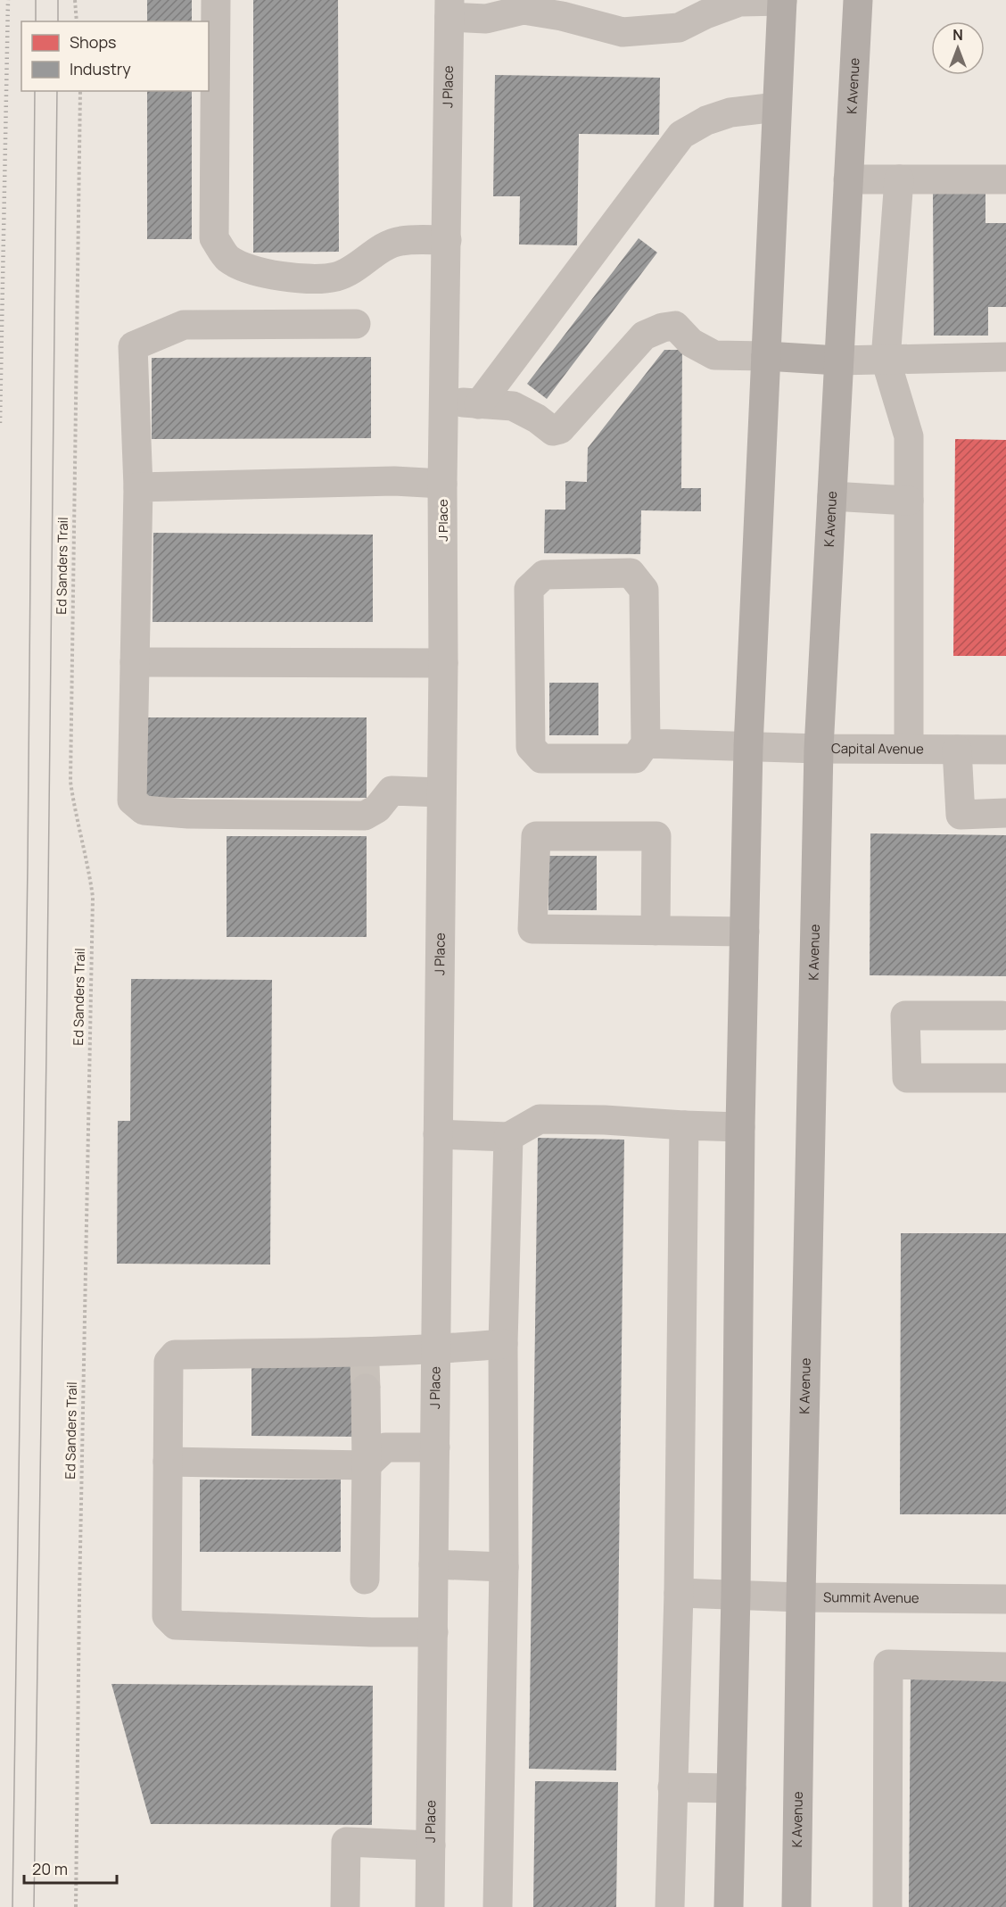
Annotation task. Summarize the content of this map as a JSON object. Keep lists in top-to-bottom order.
{
  "streets": {
    "main road": ["K Avenue"],
    "street": ["J Place", "Capital Avenue", "Summit Avenue"],
    "path": ["Ed Sanders Trail"]
  },
  "crossings": [
    ["K Avenue", "Capital Avenue"],
    ["K Avenue", "Summit Avenue"]
  ],
  "legend": ["Shops", "Industry"],
  "scale_bar": "20 m",
  "north": "top"
}
